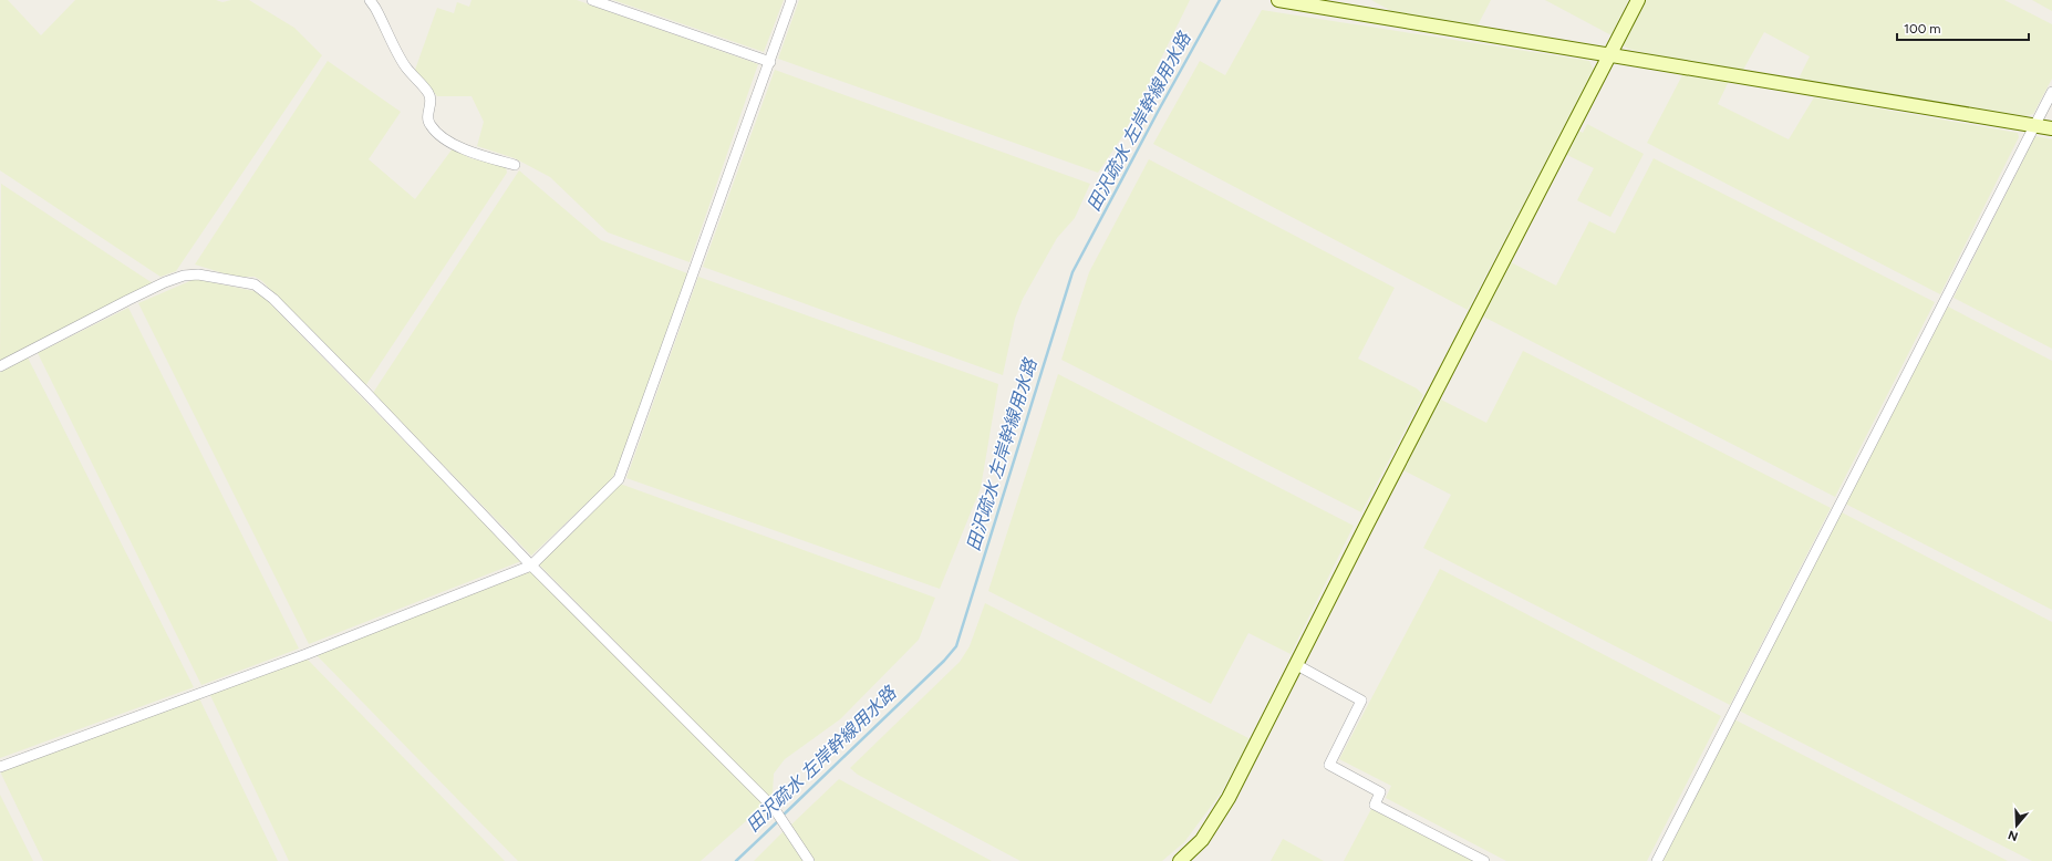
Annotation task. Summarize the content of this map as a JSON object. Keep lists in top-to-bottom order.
{
  "water": ["田沢疏水 左岸幹線用水路"],
  "scale_bar": "100 m",
  "north": "bottom"
}
